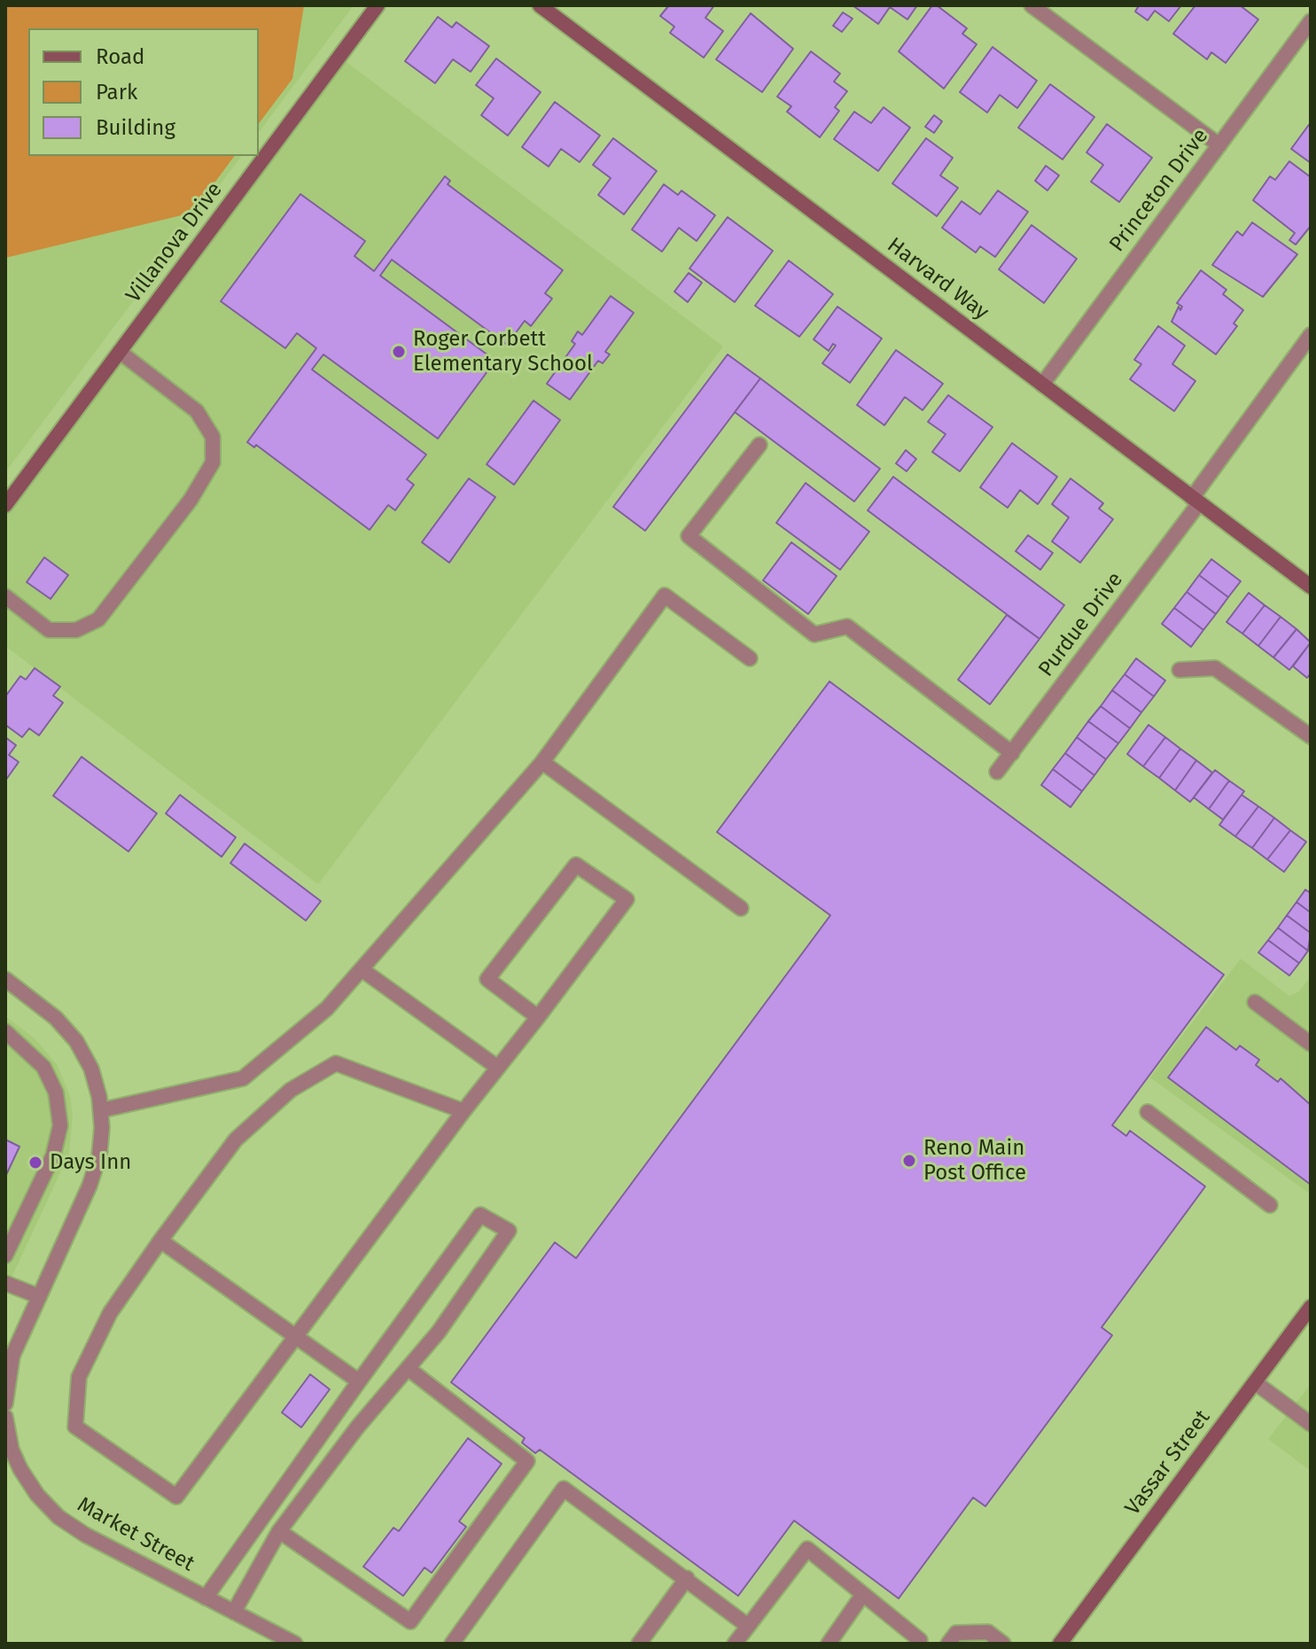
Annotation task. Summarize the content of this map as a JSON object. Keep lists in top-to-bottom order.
{
  "streets": {
    "street": [
      "Princeton Drive",
      "Villanova Drive",
      "Harvard Way",
      "Purdue Drive",
      "Vassar Street",
      "Market Street"
    ]
  },
  "crossings": [
    ["Princeton Drive", "Harvard Way"],
    ["Harvard Way", "Purdue Drive"]
  ],
  "places": ["Roger Corbett Elementary School", "Reno Main Post Office", "Days Inn"],
  "legend": ["Road", "Park", "Building"]
}
